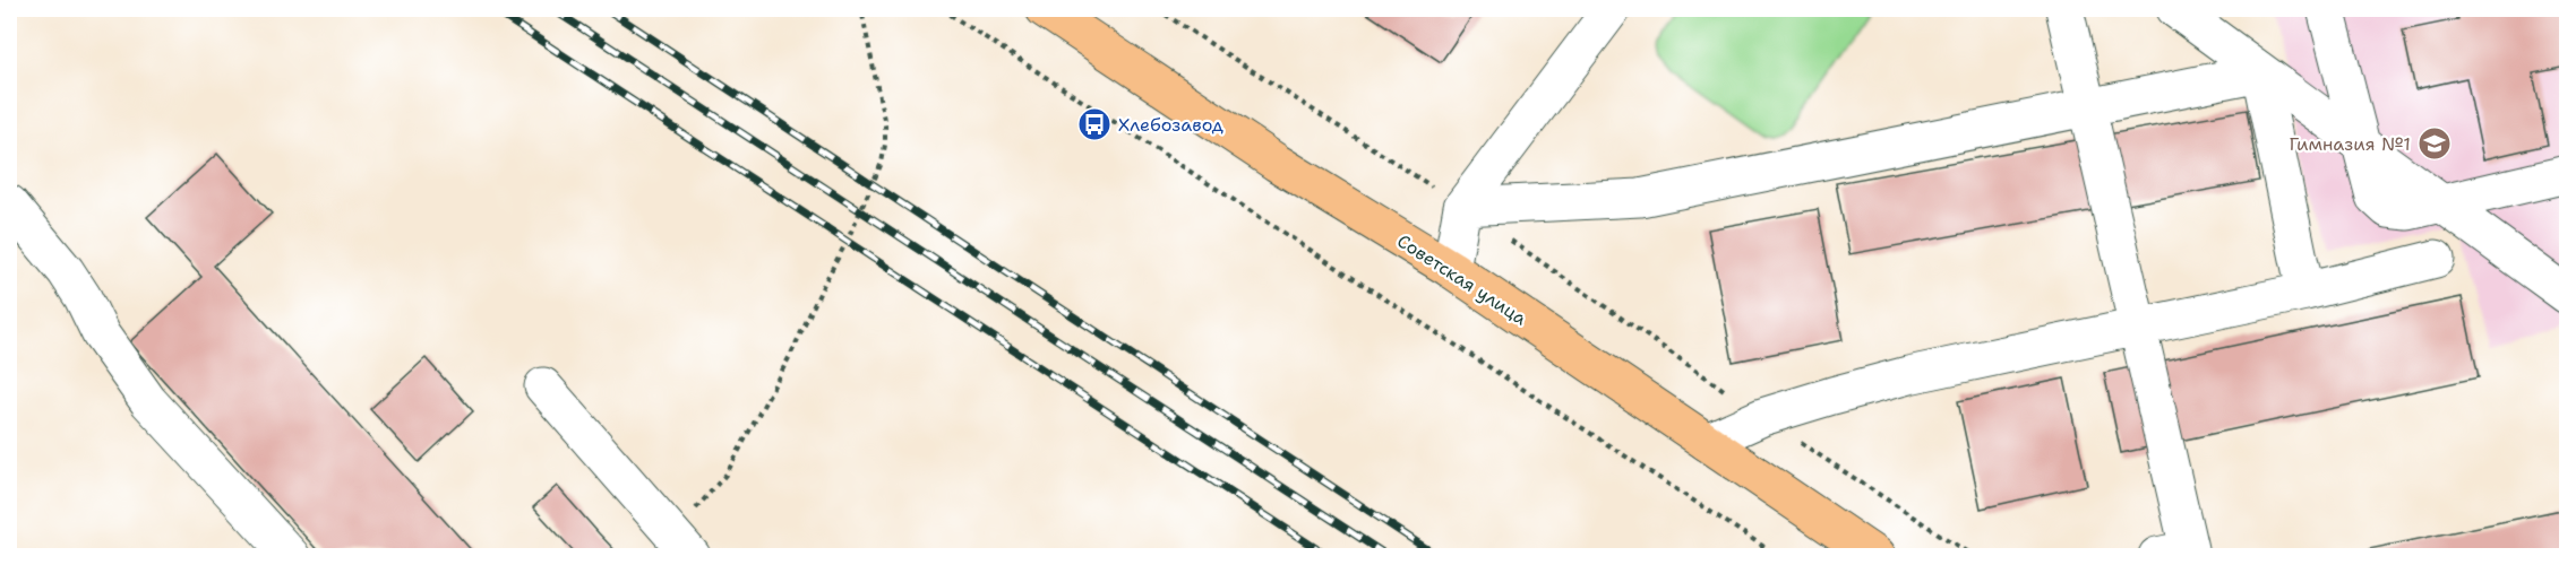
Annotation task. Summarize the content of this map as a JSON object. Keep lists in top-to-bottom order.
{
  "streets": {
    "main road": ["Советская улица"]
  },
  "places": {
    "bus stop": ["Хлебозавод"],
    "school or university": ["Гимназия №1"]
  }
}
